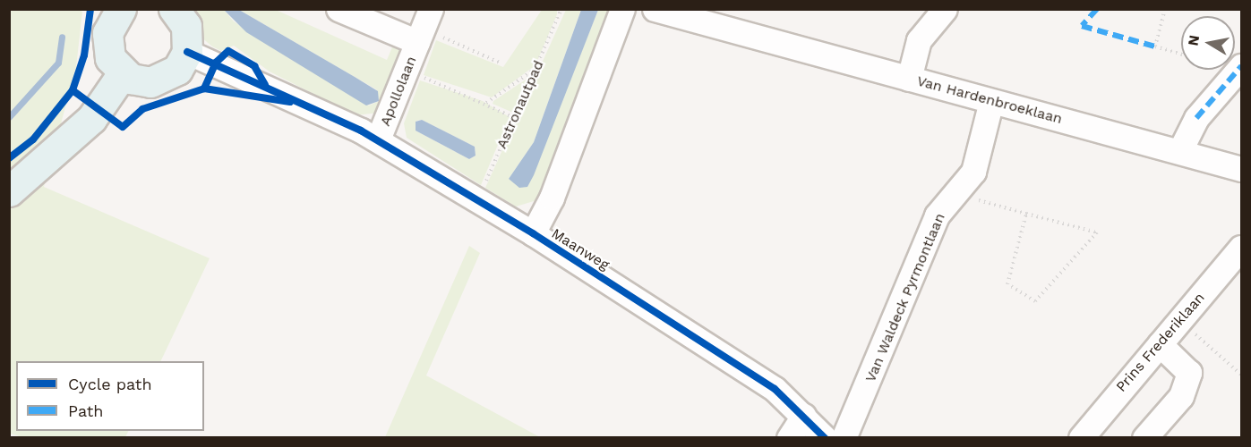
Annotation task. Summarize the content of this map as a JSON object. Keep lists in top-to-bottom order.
{
  "streets": {
    "street": [
      "Apollolaan",
      "Van Hardenbroeklaan",
      "Maanweg",
      "Van Waldeck Pyrmontlaan",
      "Prins Frederiklaan"
    ],
    "path": ["Astronautpad"]
  },
  "crossings": [
    ["Apollolaan", "Maanweg"],
    ["Van Hardenbroeklaan", "Van Waldeck Pyrmontlaan"],
    ["Astronautpad", "Maanweg"]
  ],
  "legend": ["Cycle path", "Path"],
  "north": "left"
}
